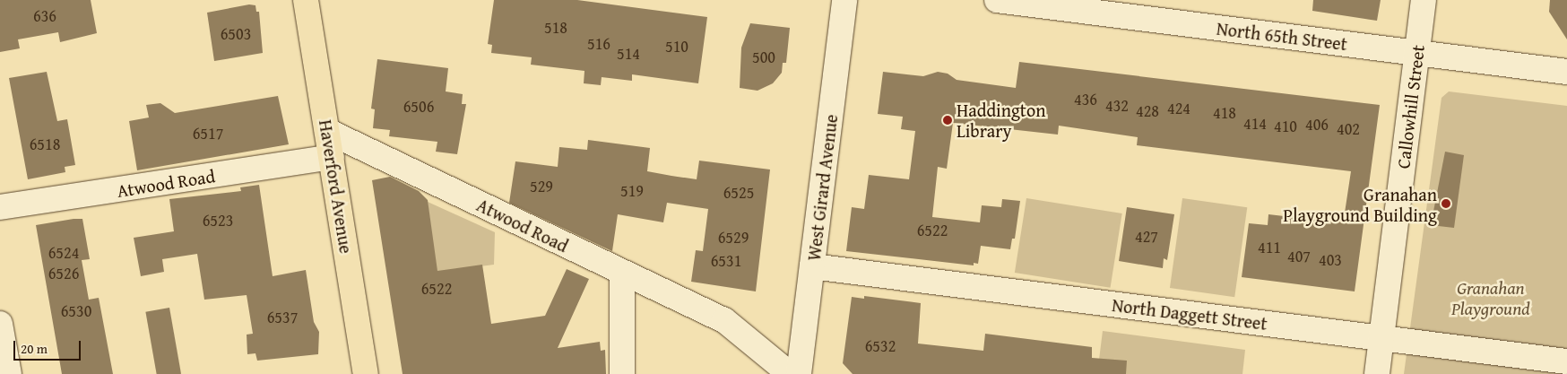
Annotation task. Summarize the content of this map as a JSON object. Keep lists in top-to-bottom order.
{
  "streets": {
    "main road": ["Haverford Avenue"],
    "street": [
      "North 65th Street",
      "Callowhill Street",
      "Atwood Road",
      "West Girard Avenue",
      "North Daggett Street"
    ]
  },
  "crossings": [
    ["North 65th Street", "Callowhill Street"],
    ["Callowhill Street", "North Daggett Street"],
    ["Atwood Road", "Haverford Avenue"],
    ["West Girard Avenue", "North Daggett Street"]
  ],
  "parks": ["Granahan Playground"],
  "places": ["Haddington Library", "Granahan Playground Building"],
  "house_numbers": [
    "636",
    "518",
    "6503",
    "516",
    "510",
    "514",
    "500",
    "436",
    "432",
    "6506",
    "424",
    "428",
    "418",
    "414",
    "406",
    "410",
    "402",
    "6517",
    "6518",
    "529",
    "519",
    "6525",
    "6523",
    "6522",
    "427",
    "6529",
    "411",
    "6524",
    "407",
    "403",
    "6531",
    "6526",
    "6522",
    "6530",
    "6537",
    "6532"
  ],
  "scale_bar": "20 m"
}
